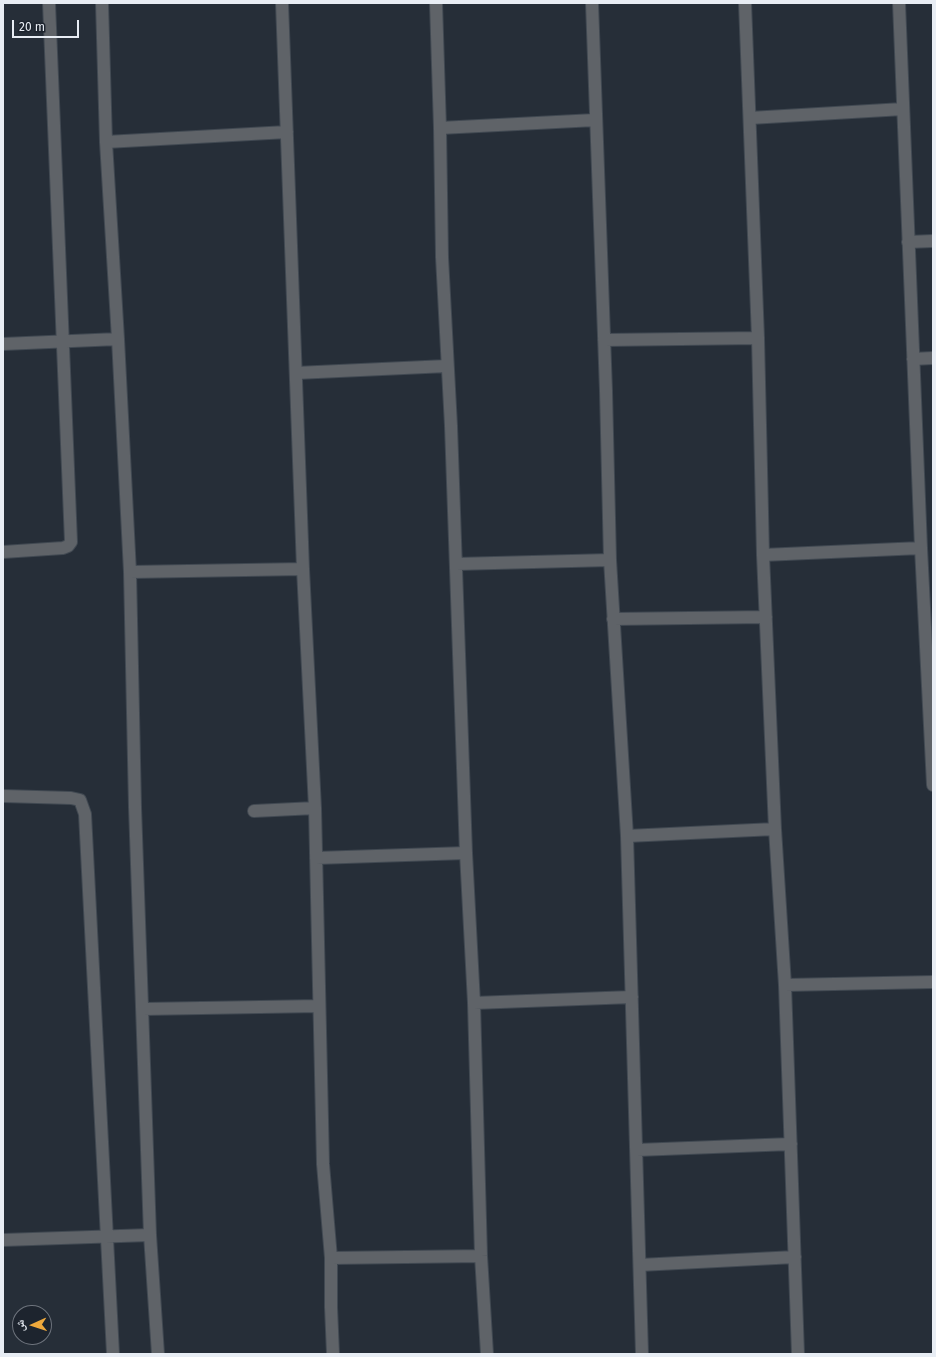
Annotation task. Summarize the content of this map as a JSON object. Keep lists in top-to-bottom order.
{
  "scale_bar": "20 m",
  "north": "left"
}
